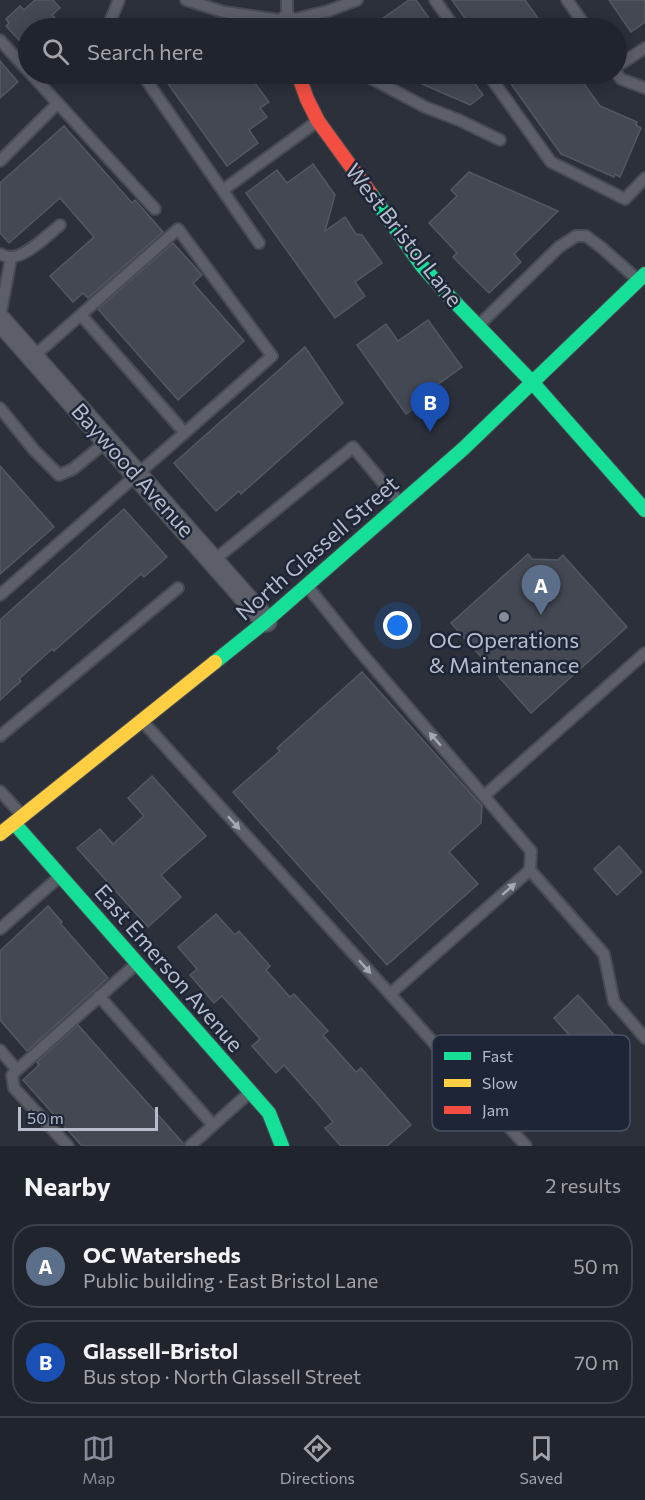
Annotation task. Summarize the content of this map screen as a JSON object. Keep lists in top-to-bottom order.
{
  "streets": {
    "street": [
      "West Bristol Lane",
      "Baywood Avenue",
      "North Glassell Street",
      "East Emerson Avenue"
    ]
  },
  "crossings": [
    ["West Bristol Lane", "North Glassell Street"],
    ["Baywood Avenue", "North Glassell Street"],
    ["North Glassell Street", "East Emerson Avenue"]
  ],
  "places": ["OC Operations & Maintenance"],
  "legend": ["Fast", "Slow", "Jam"],
  "scale_bar": "50 m",
  "page": {
    "search": "Search here",
    "pins": ["B", "A"],
    "scale": "50 m",
    "heading": ["Nearby", "2 results"],
    "list": [
      {
        "mark": "A",
        "name": "OC Watersheds",
        "note": "Public building · East Bristol Lane",
        "value": "50 m"
      },
      {
        "mark": "B",
        "name": "Glassell-Bristol",
        "note": "Bus stop · North Glassell Street",
        "value": "70 m"
      }
    ],
    "nav": ["Map", "Directions", "Saved"]
  }
}
